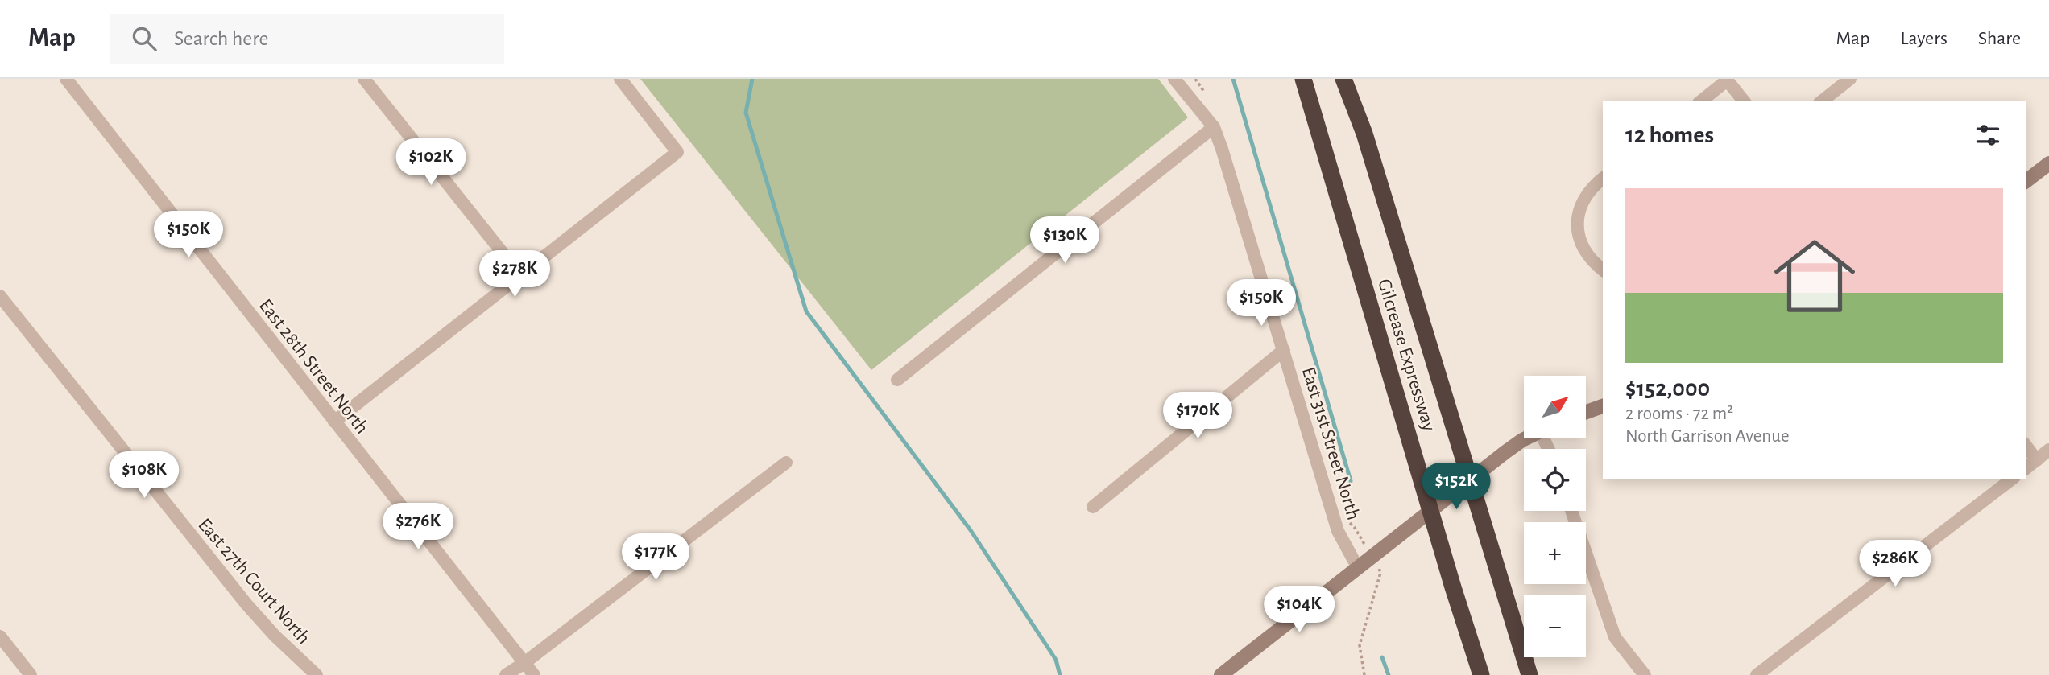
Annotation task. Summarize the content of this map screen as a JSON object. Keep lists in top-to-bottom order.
{
  "streets": {
    "highway": ["Gilcrease Expressway"],
    "street": ["East 28th Street North", "East 31st Street North", "East 27th Court North"]
  },
  "north": "top right",
  "page": {
    "header": "Map",
    "search": "Search here",
    "nav": ["Map", "Layers", "Share"],
    "heading": "12 homes",
    "price": [
      "$102K",
      "$150K",
      "$130K",
      "$278K",
      "$150K",
      "$170K",
      "$108K",
      "$152K",
      "$276K",
      "$177K",
      "$286K",
      "$104K"
    ],
    "list": [
      {
        "name": "$152,000",
        "note": "2 rooms · 72 m² · North Garrison Avenue"
      }
    ],
    "map_buttons": ["+", "−"]
  }
}
